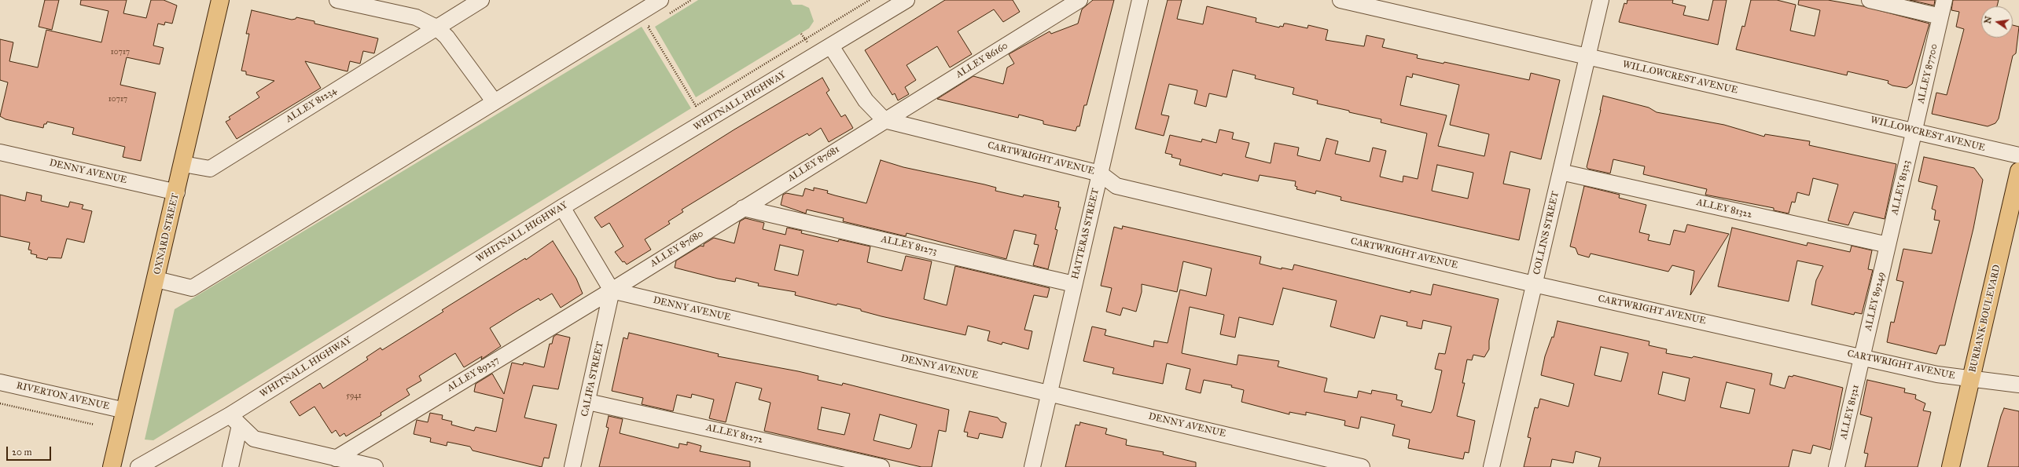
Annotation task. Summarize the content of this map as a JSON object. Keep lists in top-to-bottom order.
{
  "streets": {
    "main road": ["OXNARD STREET", "BURBANK BOULEVARD"],
    "street": [
      "ALLEY 86160",
      "ALLEY 87700",
      "WILLOWCREST AVENUE",
      "WHITNALL HIGHWAY",
      "ALLEY 81234",
      "CARTWRIGHT AVENUE",
      "ALLEY 87681",
      "DENNY AVENUE",
      "ALLEY 81323",
      "ALLEY 81322",
      "COLLINS STREET",
      "HATTERAS STREET",
      "ALLEY 81273",
      "ALLEY 87680",
      "ALLEY 89249",
      "ALLEY 89237",
      "CALIFA STREET",
      "RIVERTON AVENUE",
      "ALLEY 81321",
      "ALLEY 81272"
    ]
  },
  "crossings": [
    ["ALLEY 86160", "CARTWRIGHT AVENUE"],
    ["ALLEY 86160", "ALLEY 87681"],
    ["ALLEY 87700", "WILLOWCREST AVENUE"],
    ["ALLEY 87700", "ALLEY 81323"],
    ["WILLOWCREST AVENUE", "ALLEY 81323"],
    ["WILLOWCREST AVENUE", "COLLINS STREET"],
    ["ALLEY 81234", "OXNARD STREET"],
    ["CARTWRIGHT AVENUE", "ALLEY 87681"],
    ["CARTWRIGHT AVENUE", "COLLINS STREET"],
    ["CARTWRIGHT AVENUE", "HATTERAS STREET"],
    ["CARTWRIGHT AVENUE", "ALLEY 89249"],
    ["CARTWRIGHT AVENUE", "BURBANK BOULEVARD"],
    ["CARTWRIGHT AVENUE", "ALLEY 81321"],
    ["ALLEY 87681", "ALLEY 81273"],
    ["ALLEY 87681", "ALLEY 87680"],
    ["DENNY AVENUE", "OXNARD STREET"],
    ["DENNY AVENUE", "HATTERAS STREET"],
    ["DENNY AVENUE", "ALLEY 87680"],
    ["DENNY AVENUE", "ALLEY 89237"],
    ["DENNY AVENUE", "CALIFA STREET"],
    ["ALLEY 81323", "ALLEY 81322"],
    ["ALLEY 81323", "ALLEY 89249"],
    ["ALLEY 81322", "COLLINS STREET"],
    ["ALLEY 81322", "ALLEY 89249"],
    ["OXNARD STREET", "RIVERTON AVENUE"],
    ["HATTERAS STREET", "ALLEY 81273"],
    ["ALLEY 81273", "ALLEY 87680"],
    ["ALLEY 87680", "ALLEY 89237"],
    ["ALLEY 87680", "CALIFA STREET"],
    ["ALLEY 89249", "ALLEY 81321"],
    ["ALLEY 89237", "CALIFA STREET"],
    ["CALIFA STREET", "ALLEY 81272"]
  ],
  "house_numbers": ["10717", "10717", "5941"],
  "scale_bar": "20 m",
  "north": "left"
}
